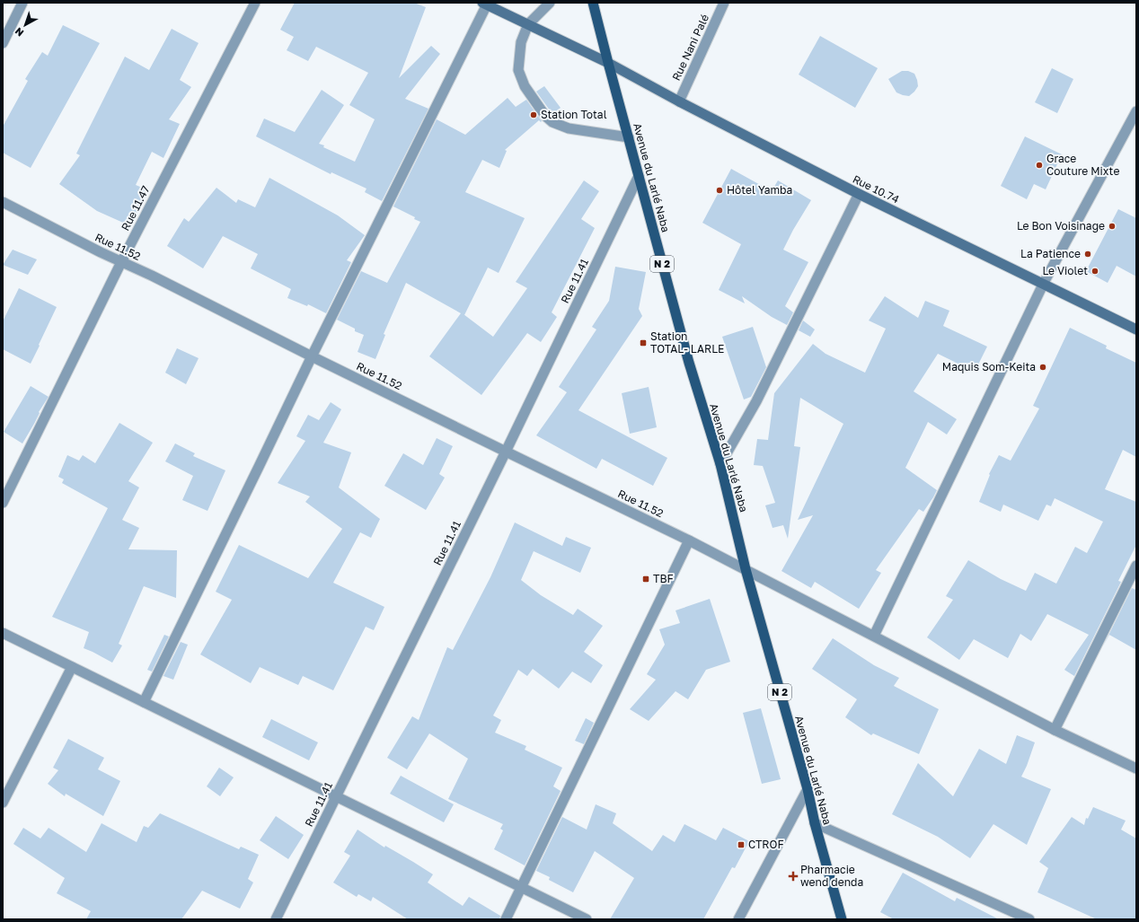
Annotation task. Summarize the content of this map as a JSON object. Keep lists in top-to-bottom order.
{
  "streets": {
    "main road": ["Avenue du Larlé Naba", "Rue 10.74", "N 2"],
    "street": [
      "Rue Nani Palé",
      "Rue 11.47",
      "Rue 11.52",
      "Rue 11.41"
    ]
  },
  "crossings": [
    ["Rue Nani Palé", "Rue 10.74"],
    ["Avenue du Larlé Naba", "Rue 10.74"],
    ["Avenue du Larlé Naba", "Rue 11.52"],
    ["Avenue du Larlé Naba", "Rue 11.41"],
    ["Rue 11.47", "Rue 11.52"],
    ["Rue 11.52", "Rue 11.41"]
  ],
  "places": {
    "other": [
      "Station Total",
      "Grace Couture Mixte",
      "Hôtel Yamba",
      "Le Bon Voisinage",
      "La Patience",
      "Le Violet",
      "Maquis Som-Keita"
    ],
    "transit": ["Station TOTAL- LARLE", "TBF", "CTROF"],
    "health": ["Pharmacie wend denda"]
  },
  "north": "bottom left"
}
